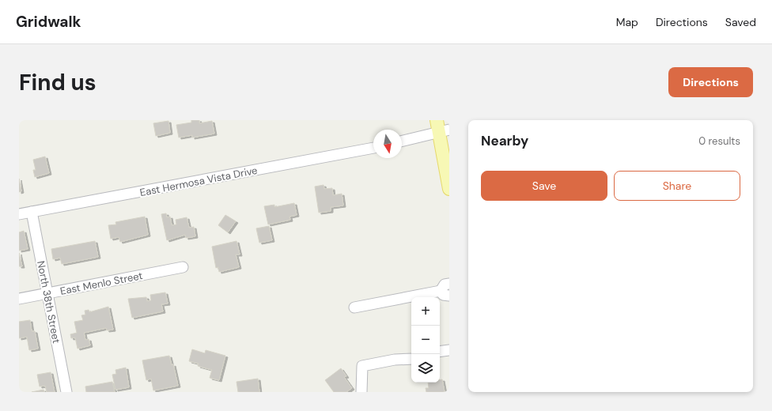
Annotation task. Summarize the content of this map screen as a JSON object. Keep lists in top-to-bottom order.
{
  "streets": {
    "street": ["East Hermosa Vista Drive", "East Menlo Street", "North 38th Street"]
  },
  "crossings": [
    ["East Hermosa Vista Drive", "North 38th Street"],
    ["East Menlo Street", "North 38th Street"]
  ],
  "north": "bottom",
  "page": {
    "header": "Gridwalk",
    "nav": ["Map", "Directions", "Saved"],
    "buttons": [
      "Directions",
      ["Save", "Share"]
    ],
    "title": "Find us",
    "heading": ["Nearby", "0 results"],
    "map_buttons": ["+", "−"]
  }
}
